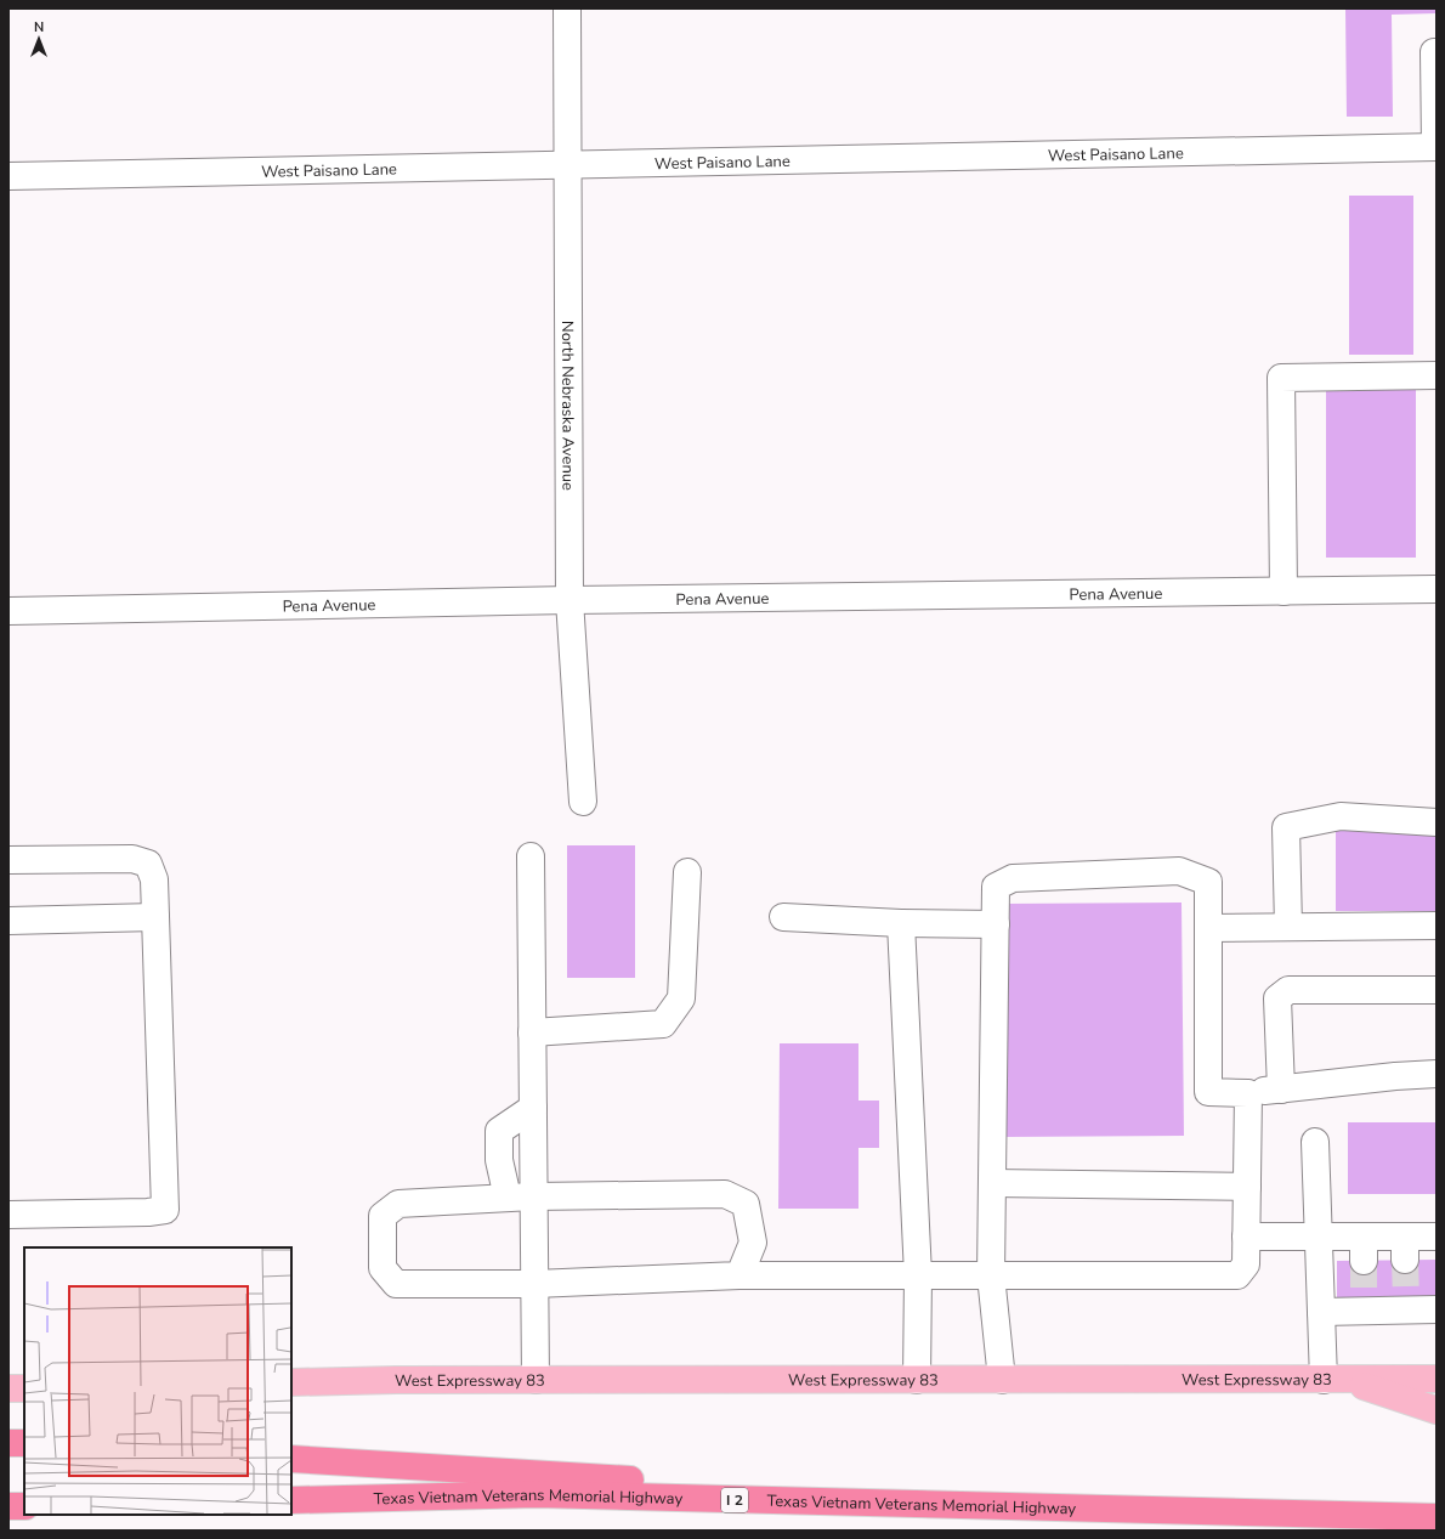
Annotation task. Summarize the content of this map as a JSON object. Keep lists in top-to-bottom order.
{
  "streets": {
    "highway": ["Texas Vietnam Veterans Memorial Highway", "I 2"],
    "main road": ["West Expressway 83"],
    "street": ["West Paisano Lane", "North Nebraska Avenue", "Pena Avenue"]
  },
  "crossings": [
    ["West Paisano Lane", "North Nebraska Avenue"],
    ["North Nebraska Avenue", "Pena Avenue"]
  ],
  "north": "top"
}
